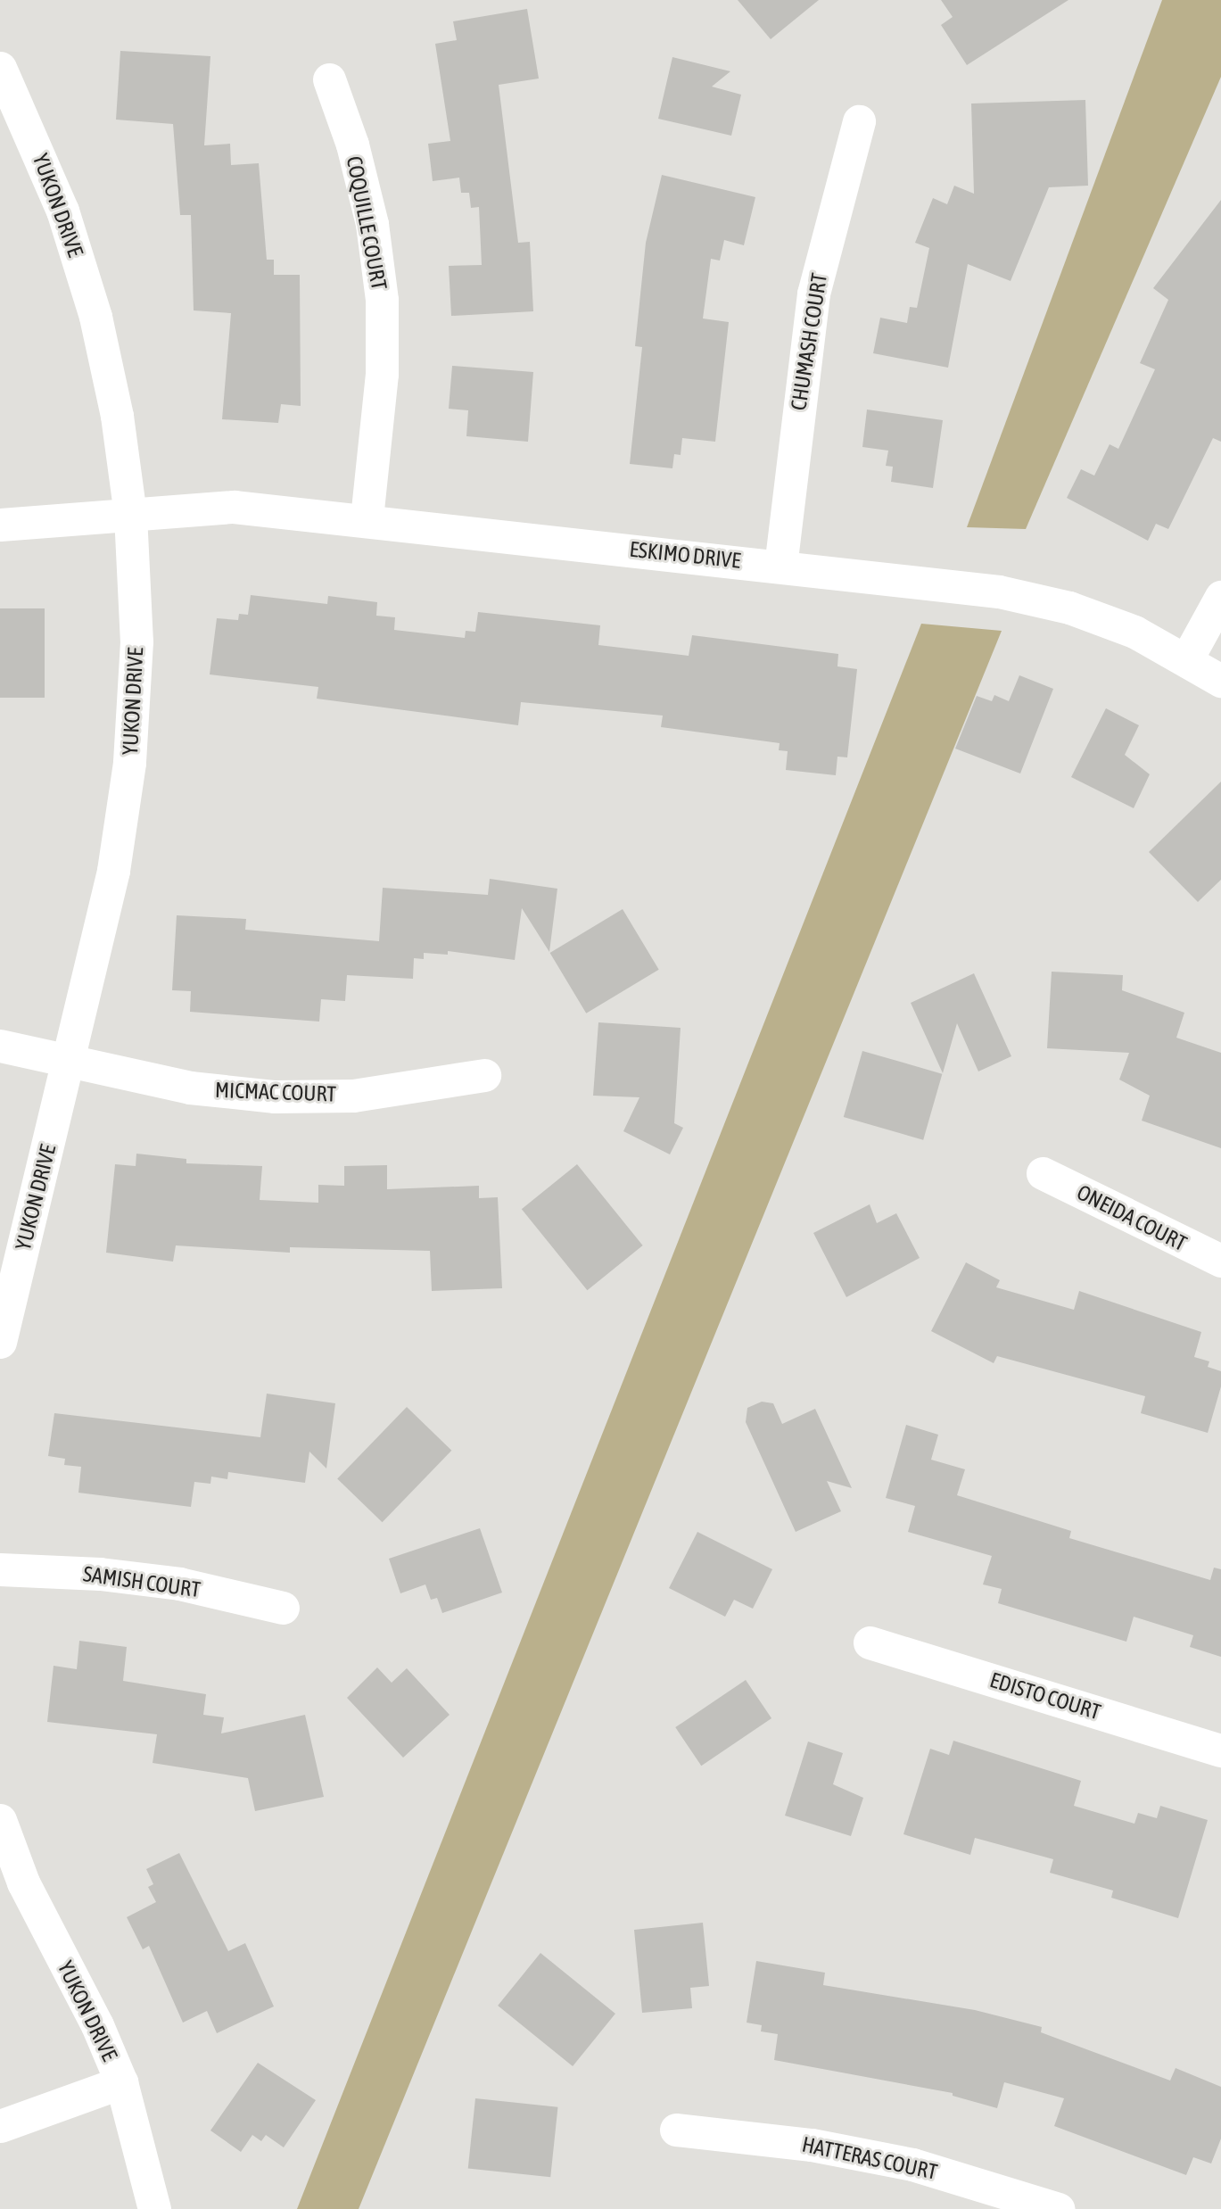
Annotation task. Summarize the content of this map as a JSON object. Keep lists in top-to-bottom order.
{
  "streets": {
    "street": [
      "YUKON DRIVE",
      "COQUILLE COURT",
      "CHUMASH COURT",
      "ESKIMO DRIVE",
      "MICMAC COURT",
      "ONEIDA COURT",
      "SAMISH COURT",
      "EDISTO COURT",
      "HATTERAS COURT"
    ]
  },
  "crossings": [
    ["YUKON DRIVE", "ESKIMO DRIVE"],
    ["YUKON DRIVE", "MICMAC COURT"],
    ["COQUILLE COURT", "ESKIMO DRIVE"],
    ["CHUMASH COURT", "ESKIMO DRIVE"]
  ]
}
